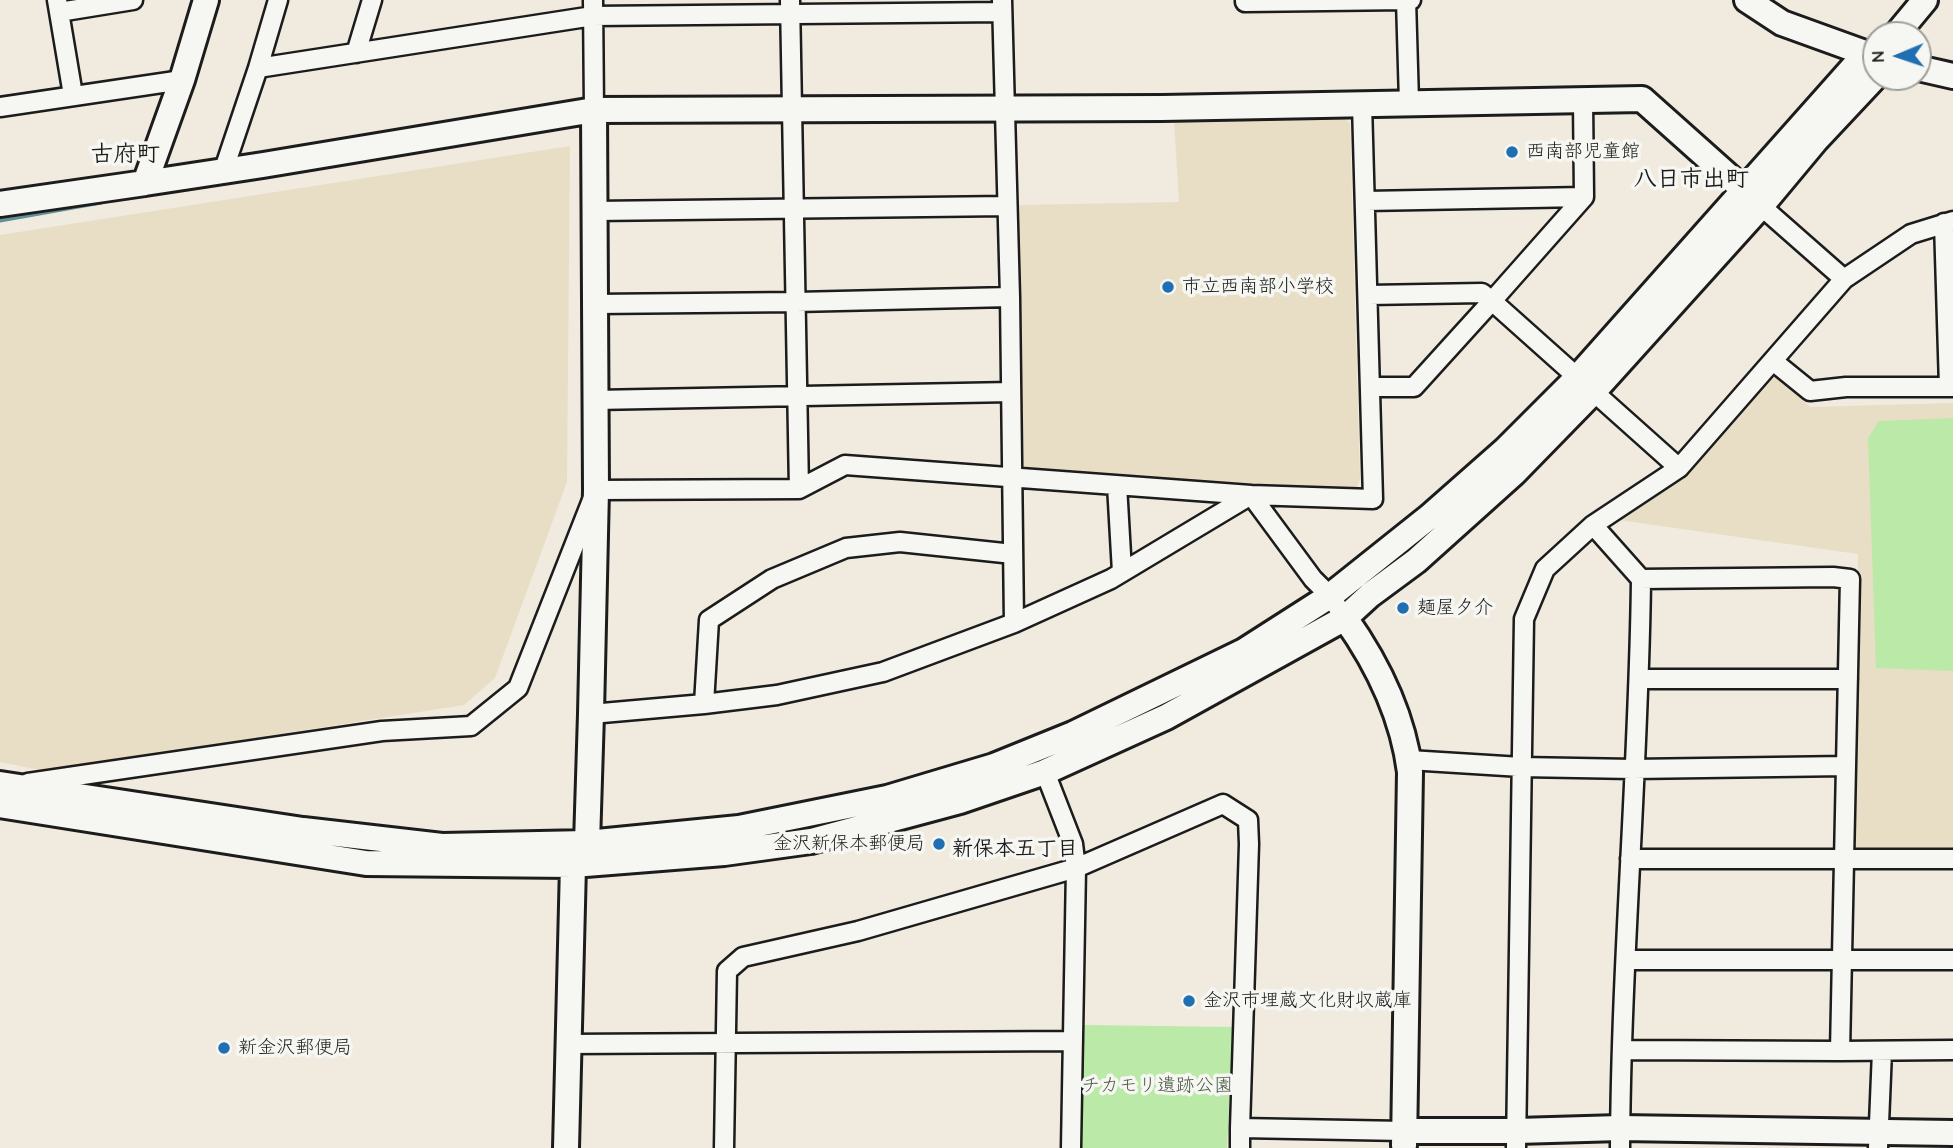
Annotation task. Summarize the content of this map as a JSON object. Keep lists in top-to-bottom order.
{
  "districts": ["古府町", "八日市出町", "新保本五丁目"],
  "parks": ["チカモリ遺跡公園"],
  "places": [
    "西南部児童館",
    "市立西南部小学校",
    "麺屋夕介",
    "金沢新保本郵便局",
    "金沢市埋蔵文化財収蔵庫",
    "新金沢郵便局"
  ],
  "north": "left"
}
